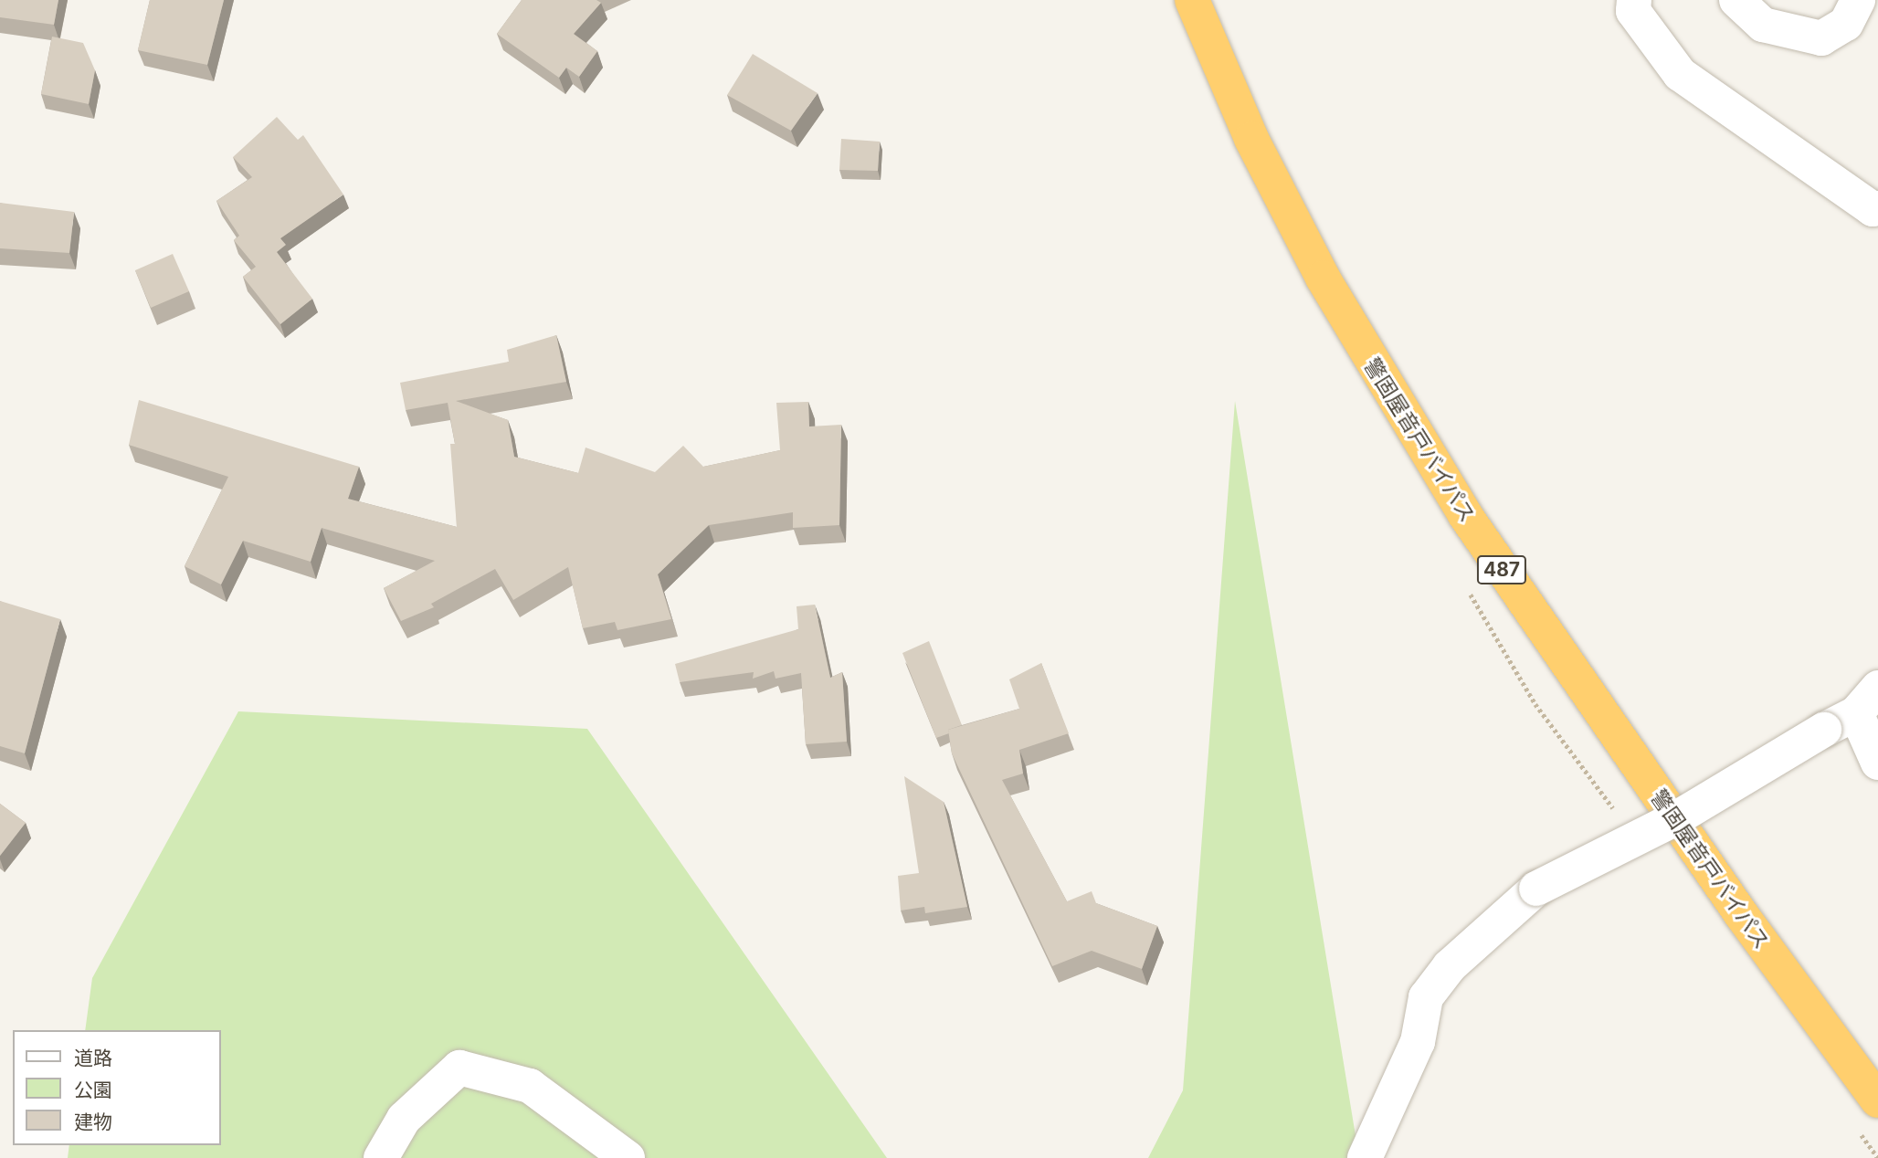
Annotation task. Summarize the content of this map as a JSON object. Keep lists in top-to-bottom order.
{
  "streets": {
    "highway": ["警固屋音戸バイパス", "487"]
  },
  "legend": ["道路", "公園", "建物"]
}
